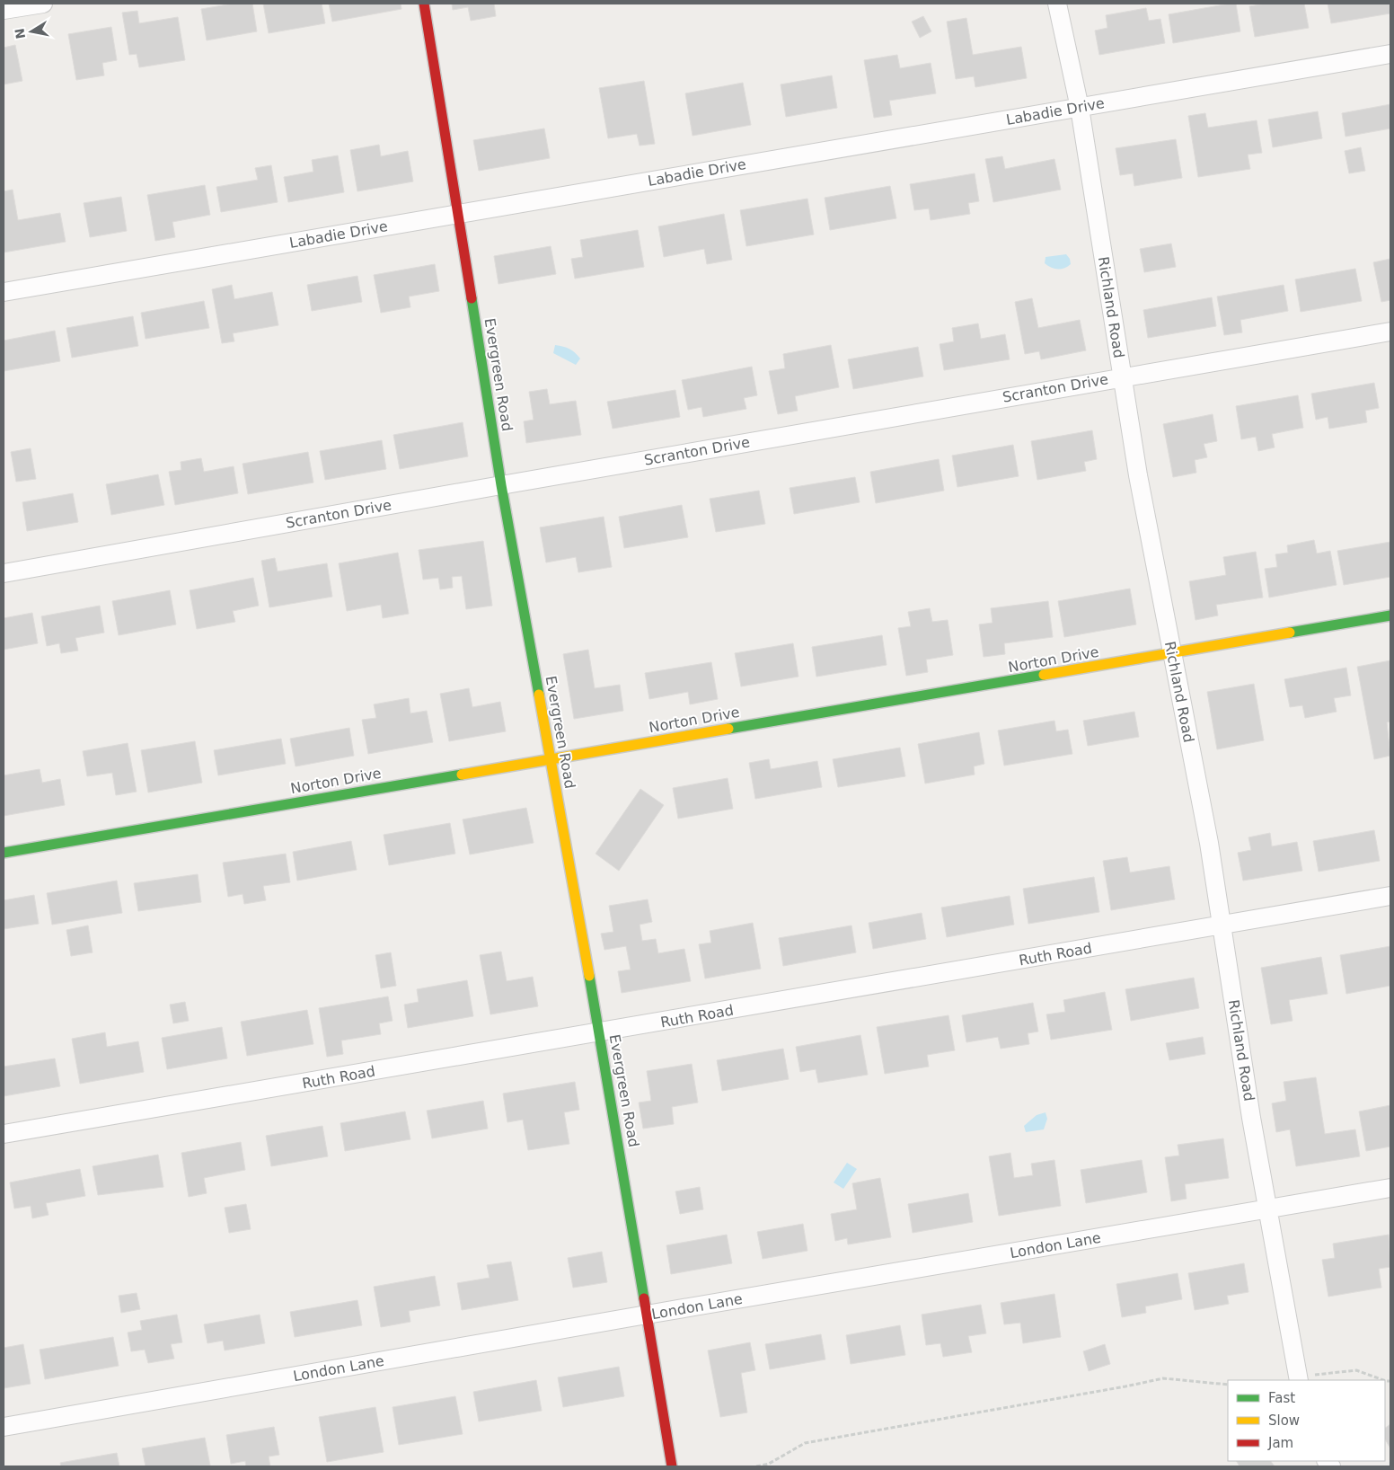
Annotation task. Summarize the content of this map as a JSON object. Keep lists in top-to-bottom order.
{
  "streets": {
    "street": [
      "Labadie Drive",
      "Richland Road",
      "Evergreen Road",
      "Scranton Drive",
      "Norton Drive",
      "Ruth Road",
      "London Lane"
    ]
  },
  "crossings": [
    ["Labadie Drive", "Richland Road"],
    ["Labadie Drive", "Evergreen Road"],
    ["Richland Road", "Scranton Drive"],
    ["Richland Road", "Norton Drive"],
    ["Richland Road", "Ruth Road"],
    ["Richland Road", "London Lane"],
    ["Evergreen Road", "Scranton Drive"],
    ["Evergreen Road", "Norton Drive"],
    ["Evergreen Road", "Ruth Road"],
    ["Evergreen Road", "London Lane"]
  ],
  "legend": ["Fast", "Slow", "Jam"],
  "north": "left"
}
